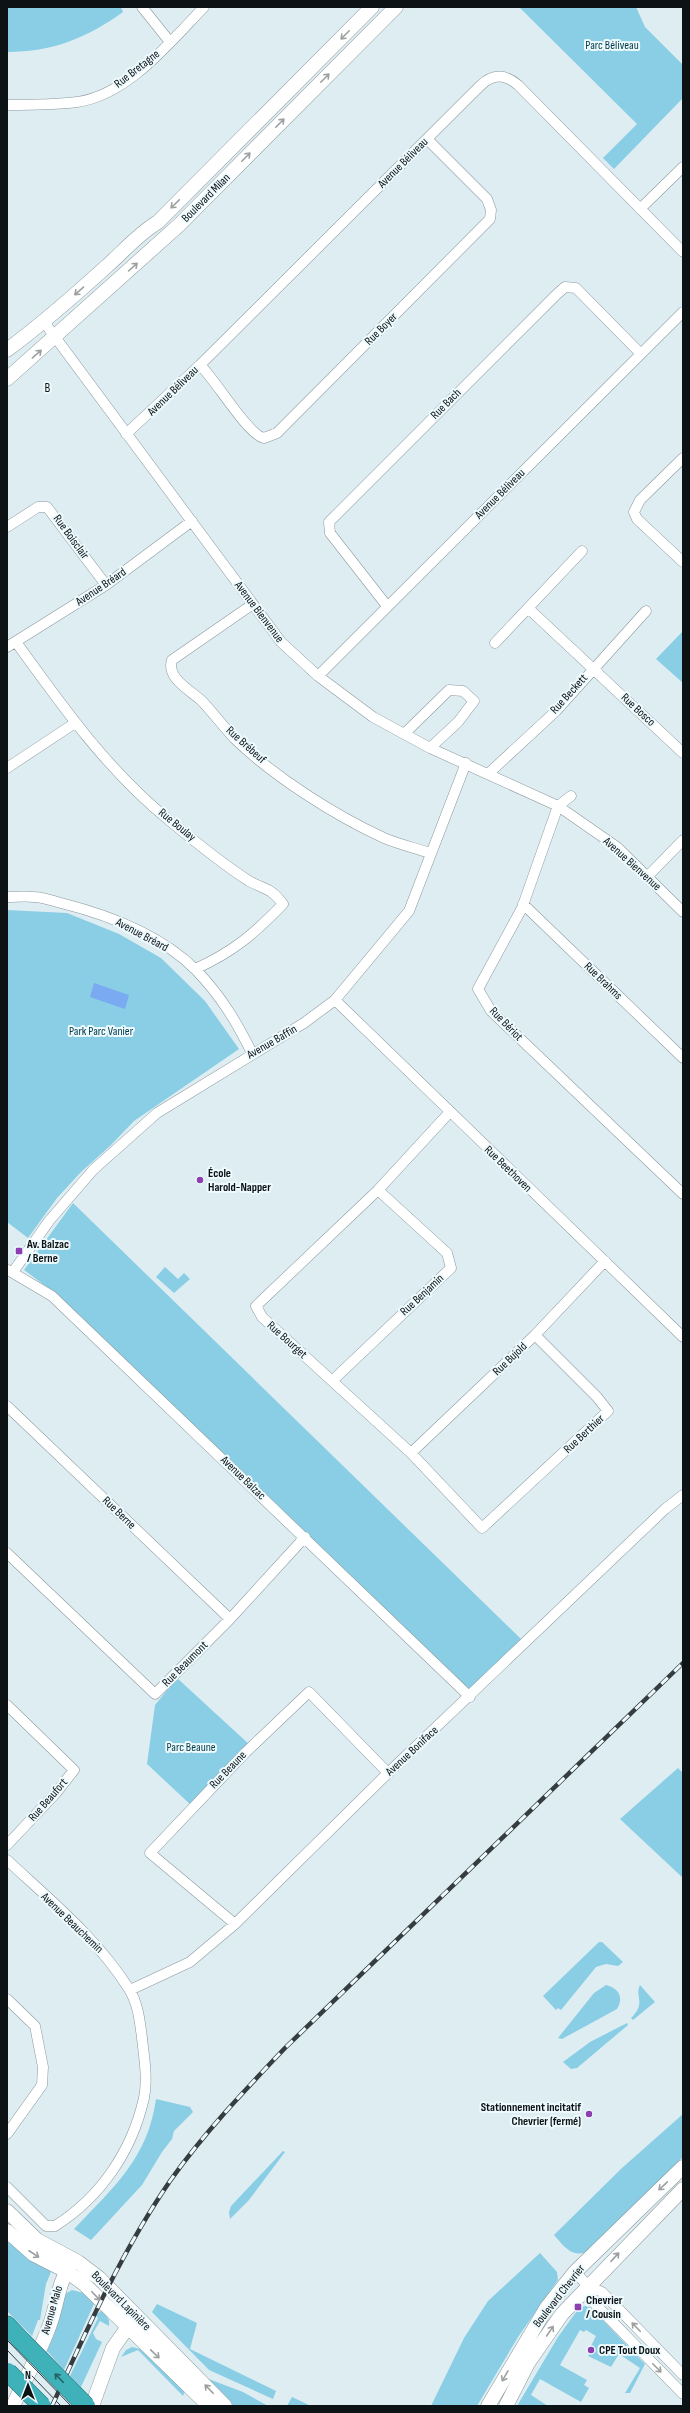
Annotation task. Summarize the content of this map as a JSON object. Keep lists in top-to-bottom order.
{
  "streets": {
    "main road": [
      "Boulevard Milan",
      "Boulevard Chevrier",
      "Boulevard Lapinière",
      "Avenue Malo"
    ],
    "street": [
      "Rue Bretagne",
      "Avenue Béliveau",
      "Rue Boyer",
      "Rue Bach",
      "Rue Boisclair",
      "Avenue Bréard",
      "Avenue Bienvenue",
      "Rue Beckett",
      "Rue Bosco",
      "Rue Brébeuf",
      "Rue Boulay",
      "Rue Brahms",
      "Rue Bériot",
      "Avenue Baffin",
      "Rue Beethoven",
      "Rue Benjamin",
      "Rue Bourget",
      "Rue Bujold",
      "Rue Berthier",
      "Avenue Balzac",
      "Rue Berne",
      "Rue Beaumont",
      "Avenue Boniface",
      "Rue Beaune",
      "Rue Beaufort",
      "Avenue Beauchemin"
    ]
  },
  "crossings": [
    ["Avenue Béliveau", "Rue Boyer"],
    ["Avenue Béliveau", "Rue Bach"],
    ["Avenue Béliveau", "Avenue Bienvenue"],
    ["Boulevard Milan", "Avenue Bienvenue"],
    ["Rue Boisclair", "Avenue Bréard"],
    ["Avenue Bréard", "Avenue Bienvenue"],
    ["Avenue Bréard", "Rue Boulay"],
    ["Avenue Bréard", "Avenue Baffin"],
    ["Avenue Bienvenue", "Rue Beckett"],
    ["Avenue Bienvenue", "Rue Brébeuf"],
    ["Avenue Bienvenue", "Rue Bériot"],
    ["Avenue Bienvenue", "Avenue Baffin"],
    ["Rue Beckett", "Rue Bosco"],
    ["Rue Brébeuf", "Avenue Baffin"],
    ["Rue Brahms", "Rue Bériot"],
    ["Avenue Baffin", "Rue Beethoven"],
    ["Avenue Baffin", "Avenue Balzac"],
    ["Rue Beethoven", "Rue Bourget"],
    ["Rue Beethoven", "Rue Bujold"],
    ["Rue Benjamin", "Rue Bourget"],
    ["Rue Bourget", "Rue Bujold"],
    ["Rue Bourget", "Rue Berthier"],
    ["Rue Bujold", "Rue Berthier"],
    ["Avenue Balzac", "Rue Beaumont"],
    ["Avenue Balzac", "Avenue Boniface"],
    ["Rue Berne", "Rue Beaumont"],
    ["Avenue Boniface", "Rue Beaune"],
    ["Avenue Boniface", "Avenue Beauchemin"],
    ["Boulevard Lapinière", "Avenue Malo"]
  ],
  "districts": ["B"],
  "parks": ["Parc Béliveau", "Park Parc Vanier", "Parc Beaune"],
  "places": {
    "other": ["École Harold-Napper", "Stationnement incitatif Chevrier (fermé)", "CPE Tout Doux"],
    "transit": ["Av. Balzac / Berne", "Chevrier / Cousin"]
  },
  "north": "top"
}
